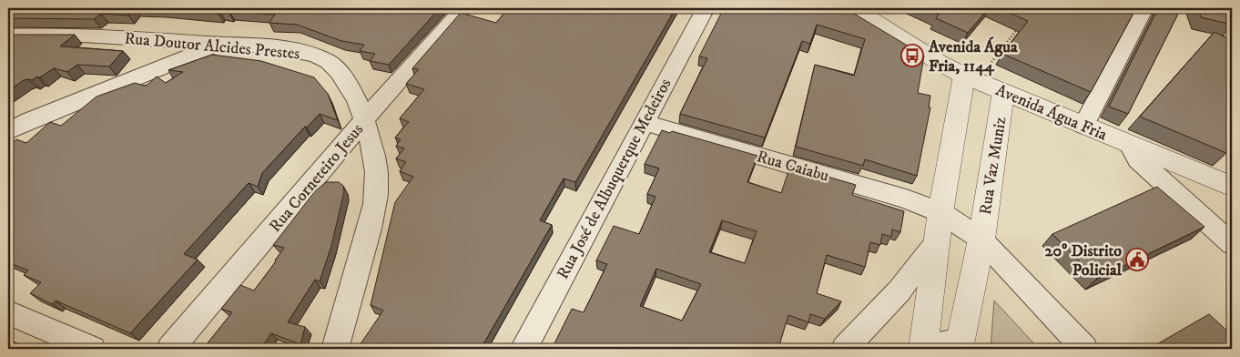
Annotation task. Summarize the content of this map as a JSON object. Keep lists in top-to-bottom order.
{
  "streets": {
    "street": [
      "Rua Doutor Alcides Prestes",
      "Avenida Água Fria",
      "Rua Caiabu",
      "Rua Vaz Muniz",
      "Rua Corneteiro Jesus",
      "Rua José de Albuquerque Medeiros"
    ]
  },
  "crossings": [
    ["Rua Doutor Alcides Prestes", "Rua Corneteiro Jesus"],
    ["Avenida Água Fria", "Rua Vaz Muniz"],
    ["Rua Caiabu", "Rua Vaz Muniz"],
    ["Rua Caiabu", "Rua José de Albuquerque Medeiros"]
  ],
  "places": {
    "bus stop": ["Avenida Água Fria, 1144"],
    "public building": ["20º Distrito Policial"]
  }
}
